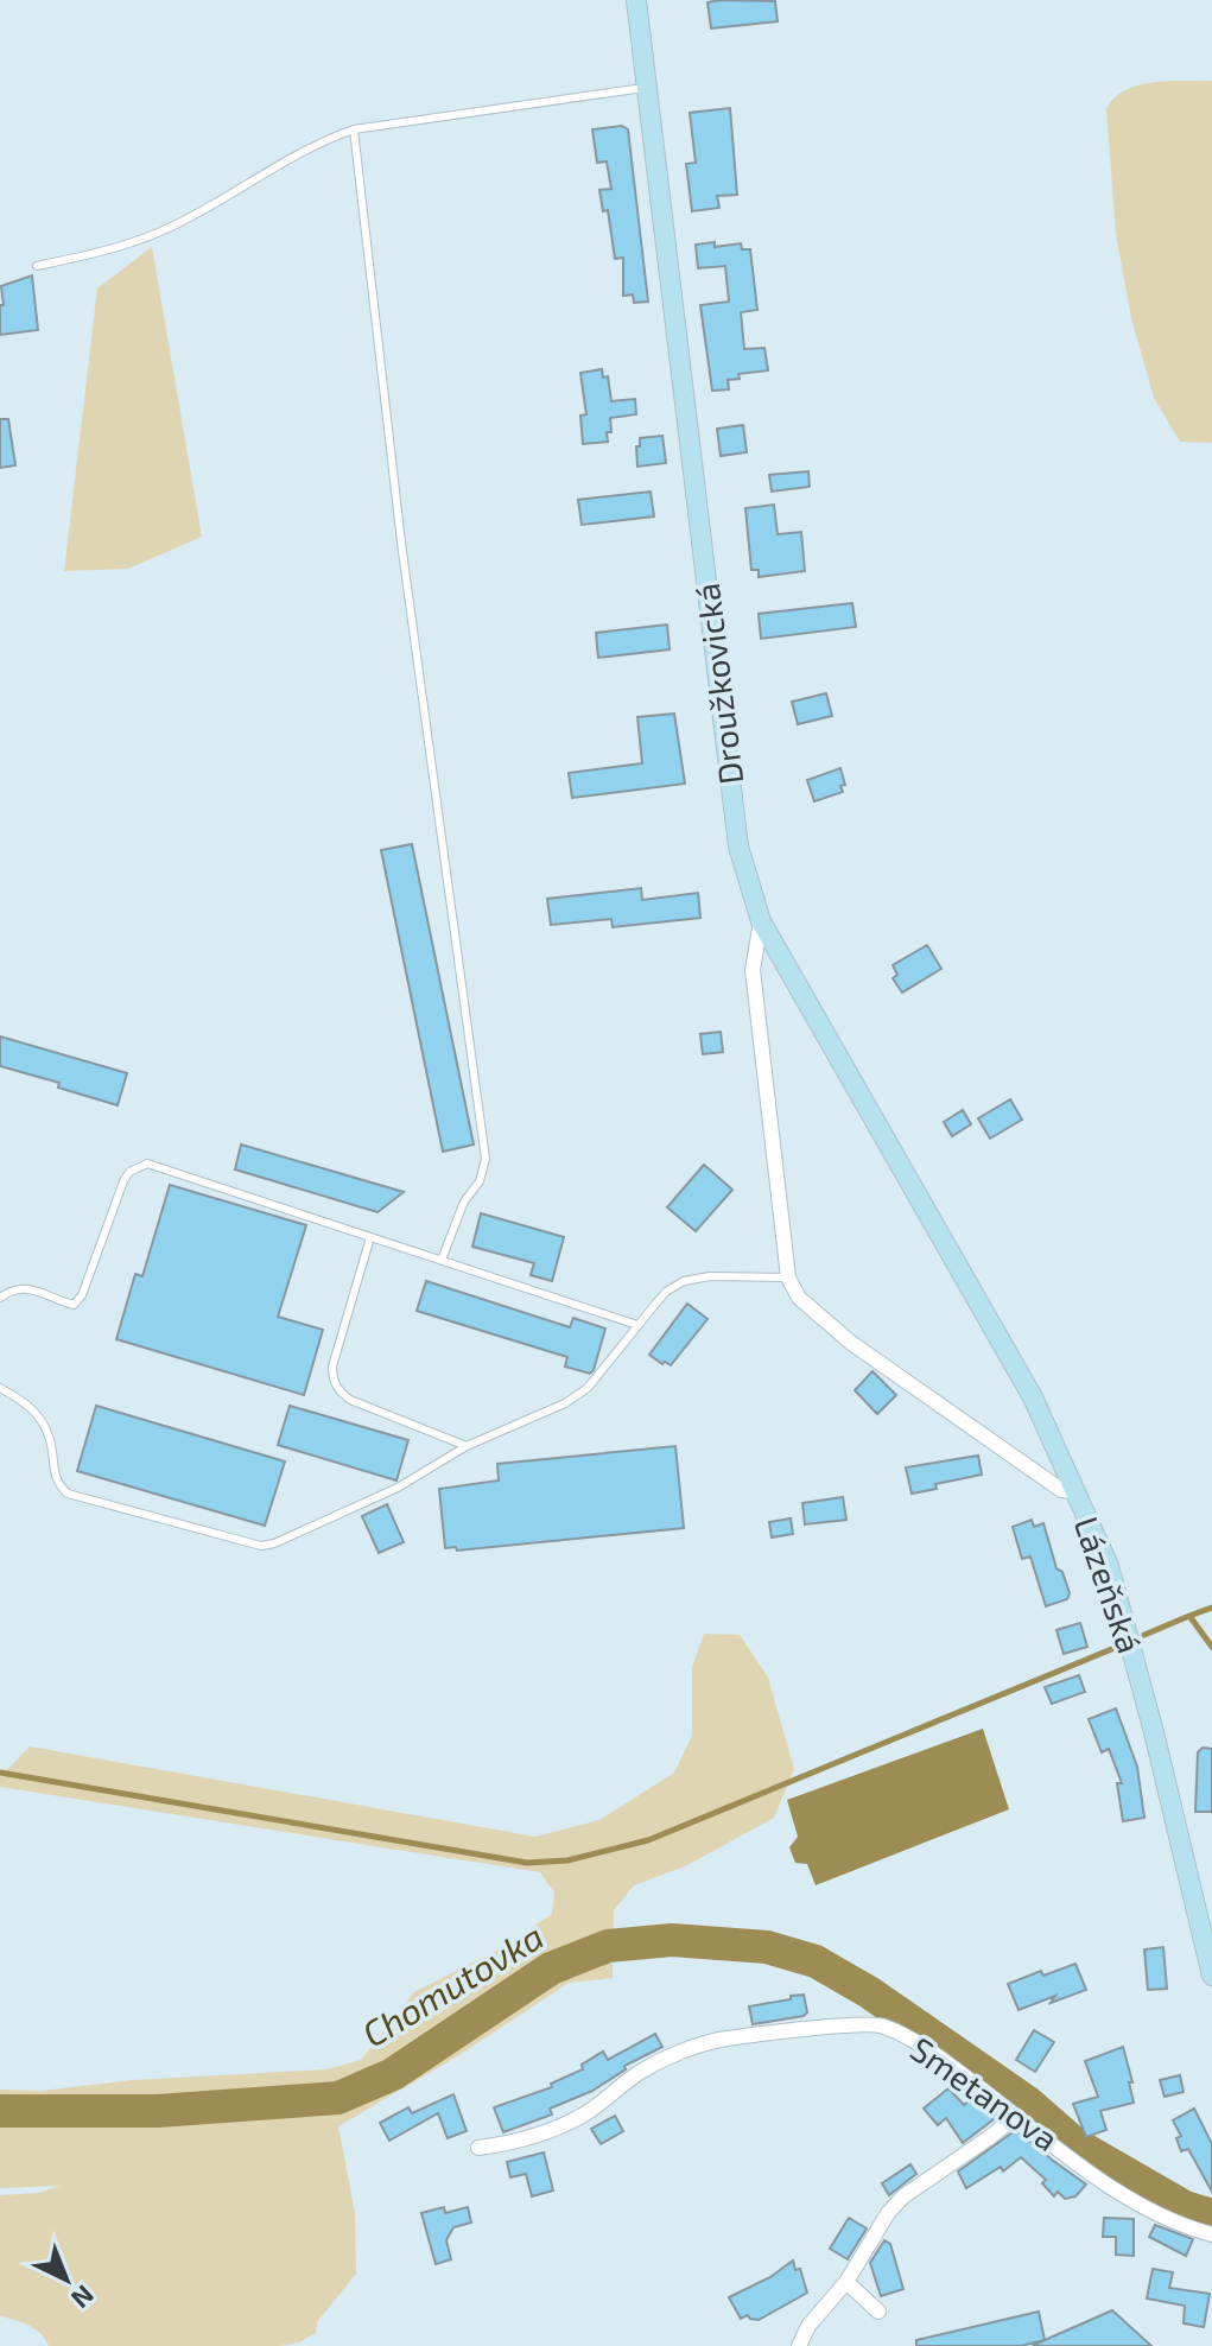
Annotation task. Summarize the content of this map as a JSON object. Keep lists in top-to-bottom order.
{
  "streets": {
    "street": ["Droužkovická", "Lázeňská", "Smetanova"]
  },
  "crossings": [
    ["Droužkovická", "Lázeňská"]
  ],
  "water": ["Chomutovka"],
  "north": "bottom right"
}
